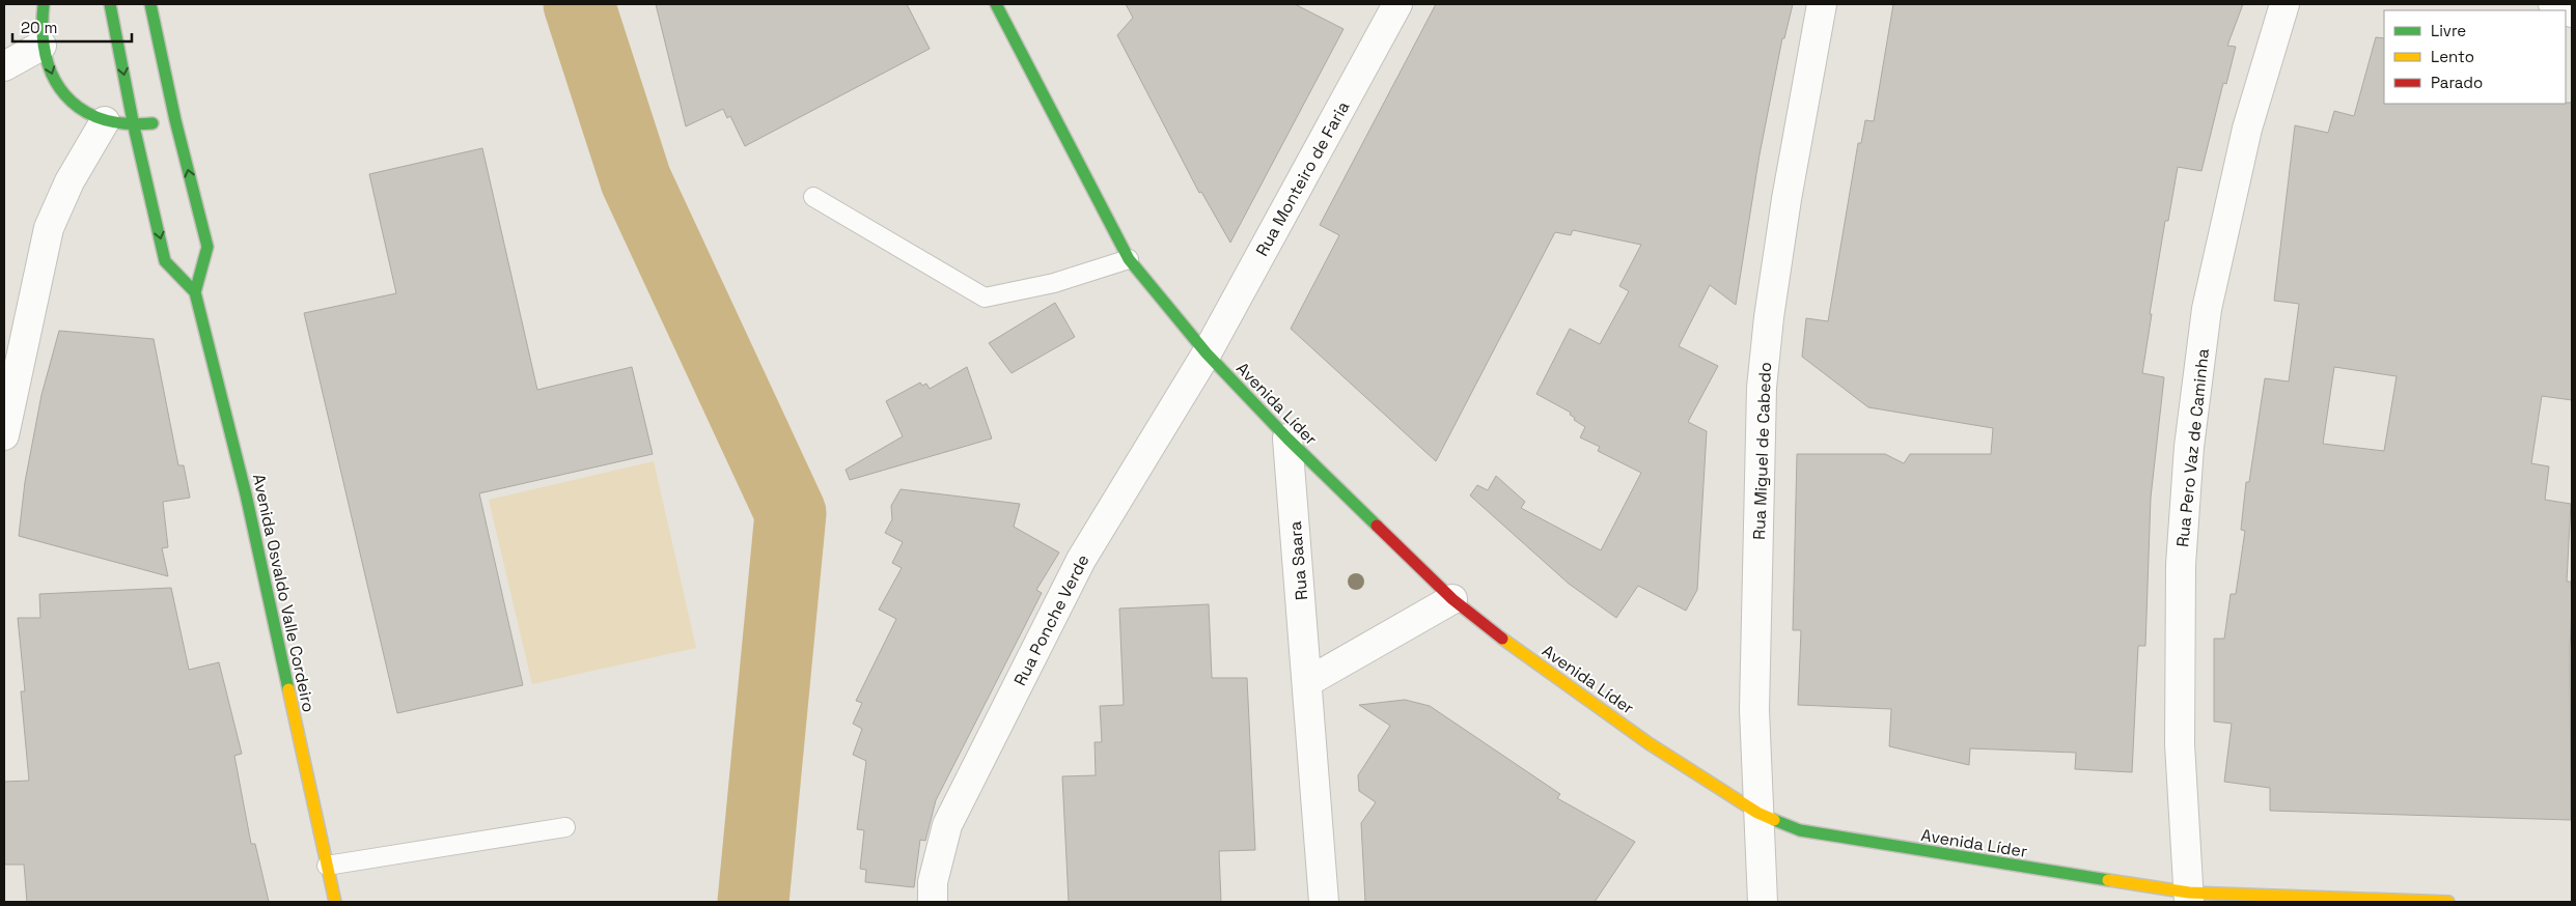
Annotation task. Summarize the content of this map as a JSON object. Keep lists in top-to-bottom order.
{
  "streets": {
    "street": [
      "Rua Monteiro de Faria",
      "Avenida Líder",
      "Rua Pero Vaz de Caminha",
      "Rua Miguel de Cabedo",
      "Rua Saara",
      "Avenida Osvaldo Valle Cordeiro",
      "Rua Ponche Verde"
    ]
  },
  "crossings": [
    ["Rua Monteiro de Faria", "Avenida Líder"],
    ["Rua Monteiro de Faria", "Rua Ponche Verde"],
    ["Avenida Líder", "Rua Pero Vaz de Caminha"],
    ["Avenida Líder", "Rua Miguel de Cabedo"],
    ["Avenida Líder", "Rua Saara"],
    ["Avenida Líder", "Rua Ponche Verde"]
  ],
  "legend": ["Livre", "Lento", "Parado"],
  "scale_bar": "20 m"
}
